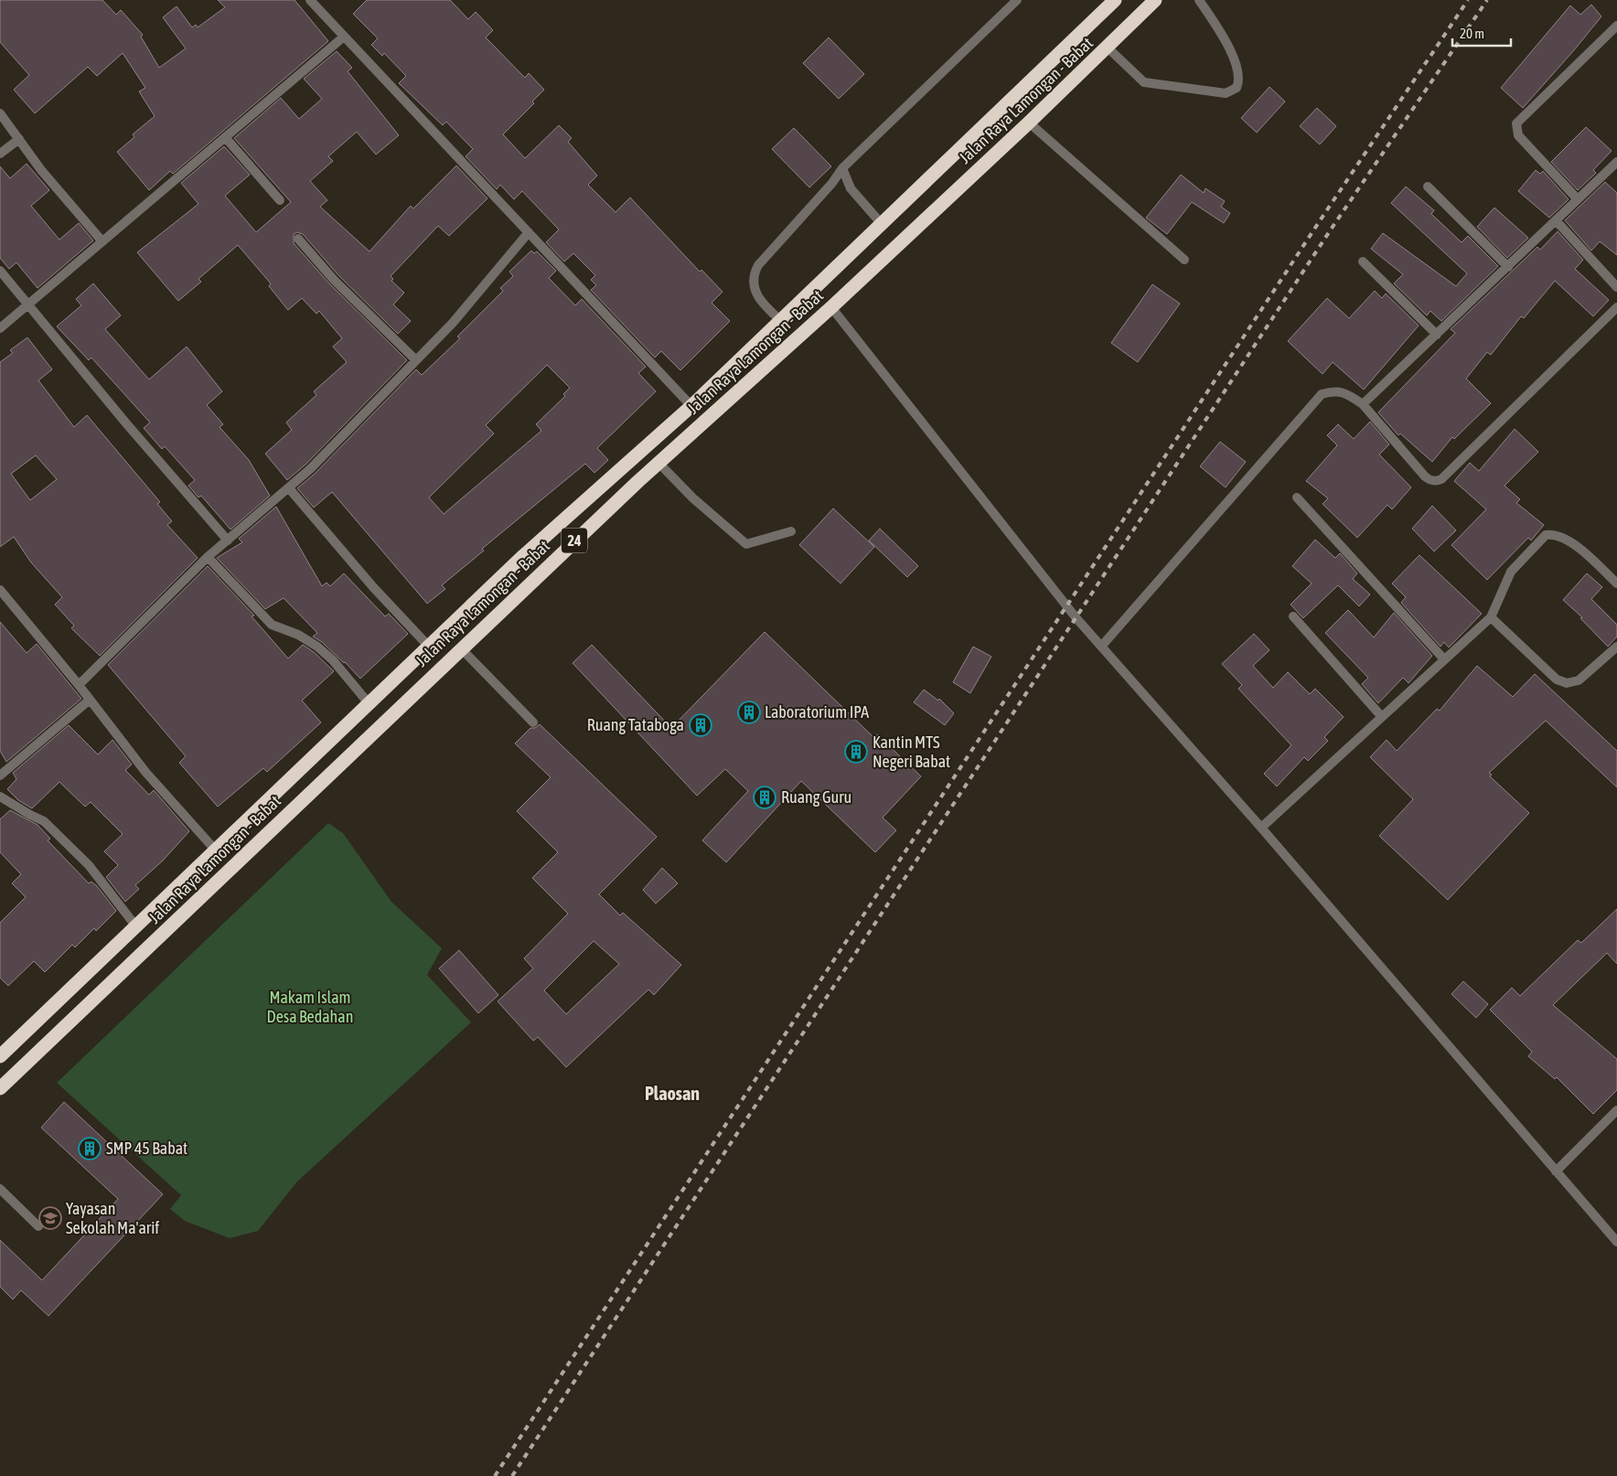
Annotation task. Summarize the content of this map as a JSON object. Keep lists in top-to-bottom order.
{
  "streets": {
    "highway": ["Jalan Raya Lamongan - Babat", "24"]
  },
  "districts": ["Plaosan"],
  "parks": ["Makam Islam Desa Bedahan"],
  "places": {
    "building": [
      "Laboratorium IPA",
      "Ruang Tataboga",
      "Kantin MTS Negeri Babat",
      "Ruang Guru",
      "SMP 45 Babat"
    ],
    "school or university": ["Yayasan Sekolah Ma'arif"]
  },
  "scale_bar": "20 m"
}
